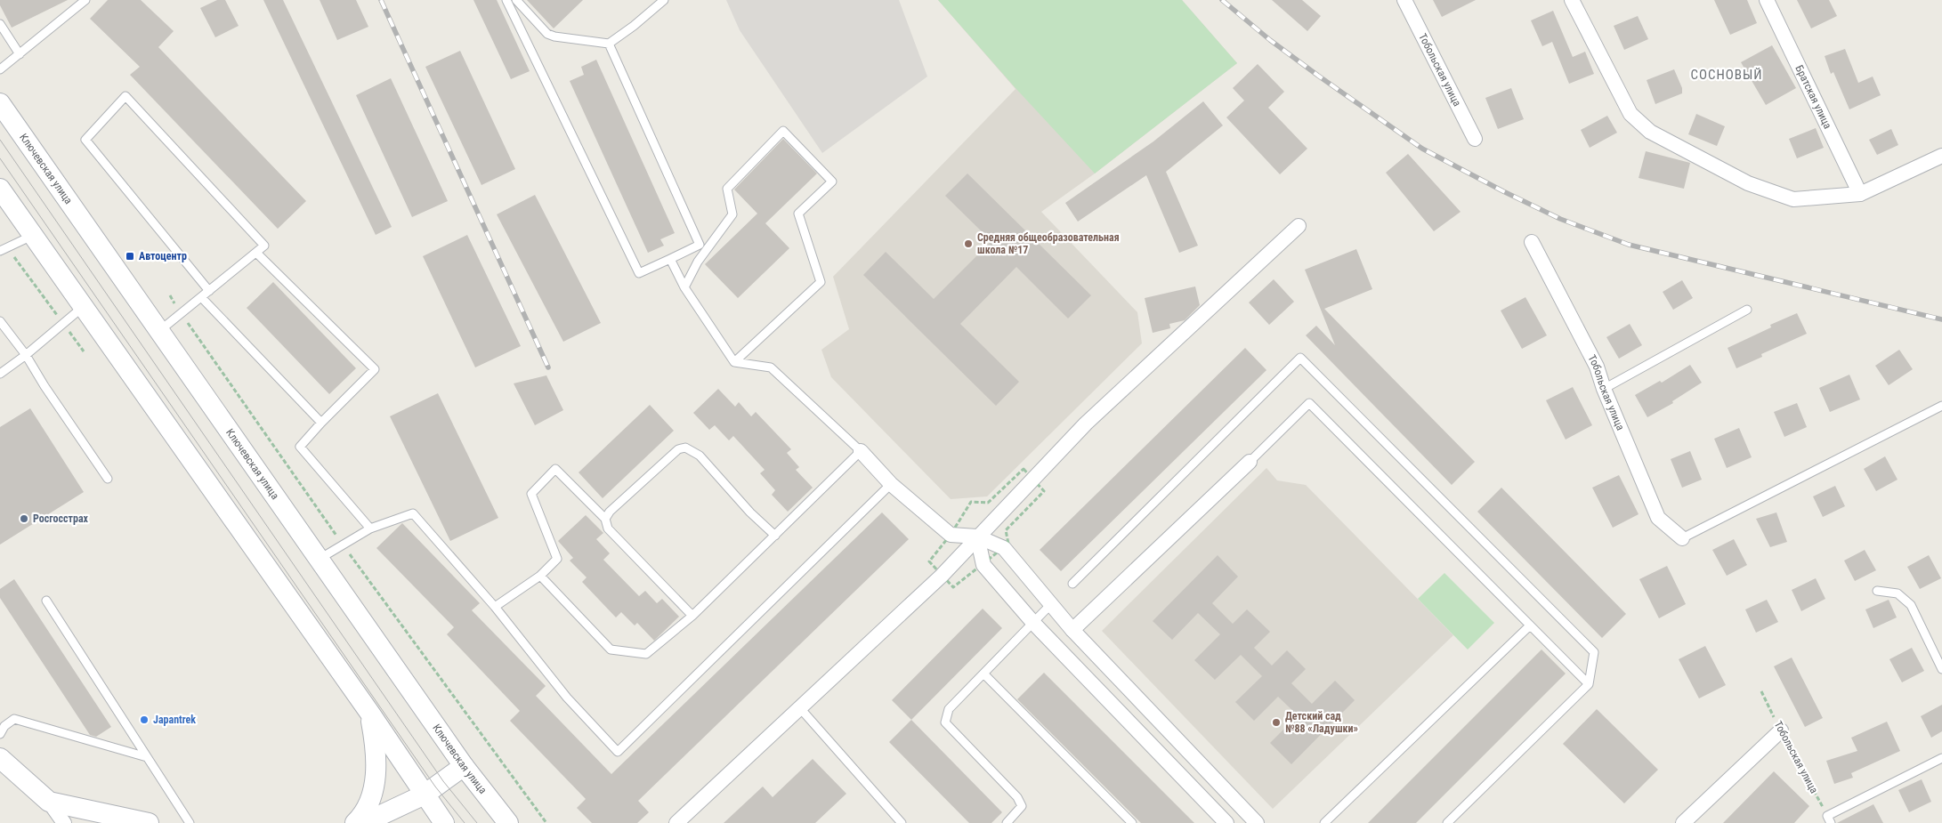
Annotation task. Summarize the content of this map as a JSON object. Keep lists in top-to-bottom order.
{
  "streets": {
    "main road": ["Ключевская улица"],
    "street": ["Тобольская улица", "Братская улица"]
  },
  "districts": ["СОСНОВЫЙ"],
  "places": {
    "other": [
      "Средняя общеобразовательная школа №17",
      "Росгосстрах",
      "Japantrek",
      "Детский сад №88 «Ладушки»"
    ],
    "transit": ["Автоцентр"]
  }
}
